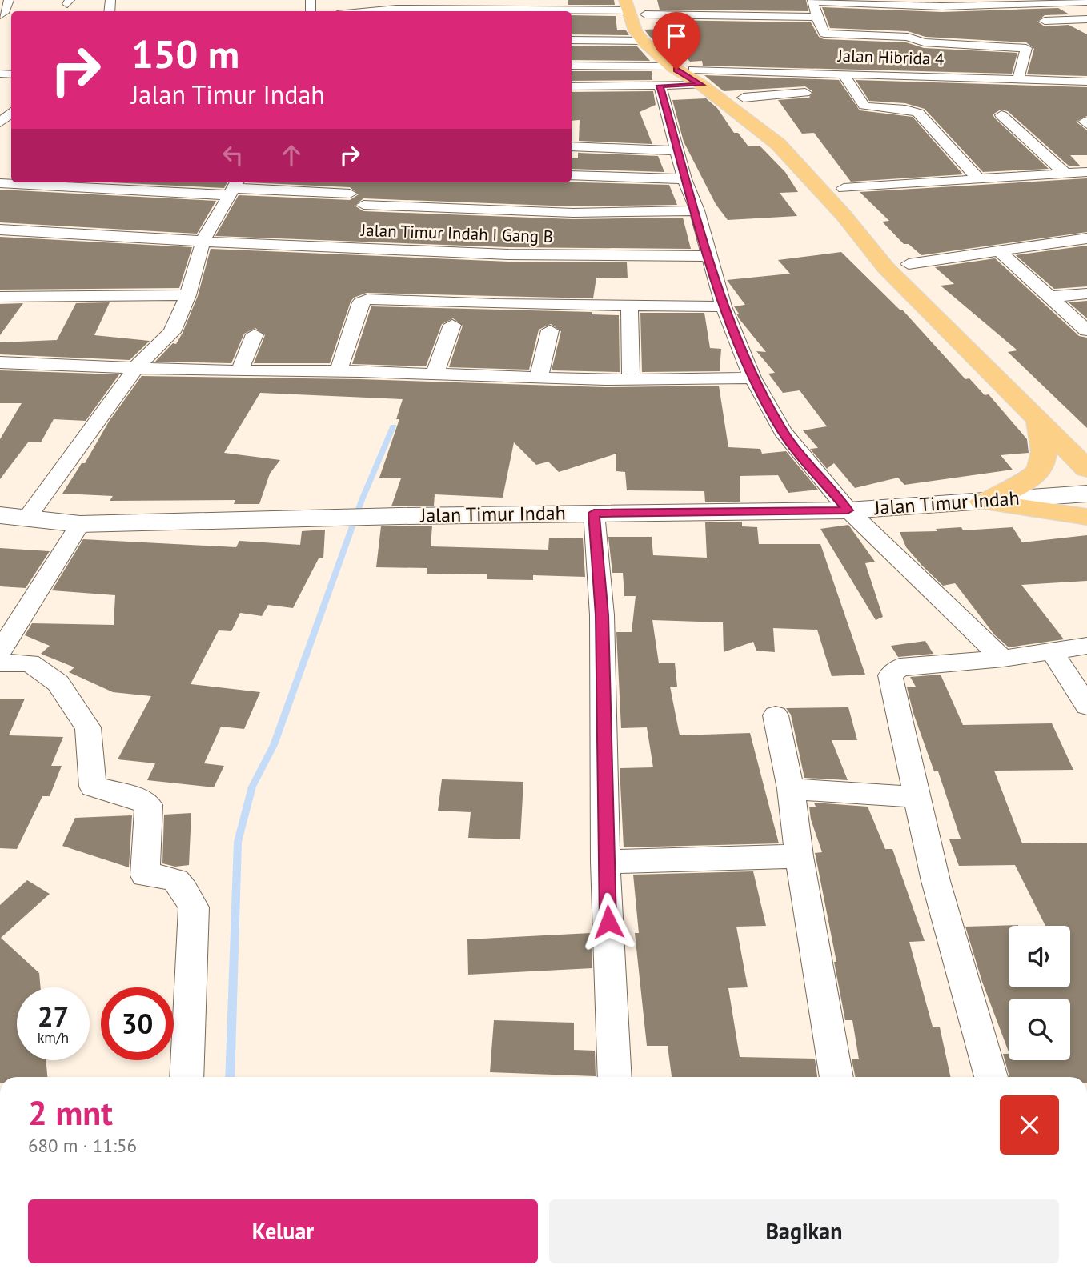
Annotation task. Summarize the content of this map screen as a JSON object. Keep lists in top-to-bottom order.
{
  "streets": {
    "street": ["Jalan Hibrida 4", "Jalan Timur Indah I Gang B", "Jalan Timur Indah"]
  },
  "page": {
    "turn": ["150 m", "Jalan Timur Indah"],
    "speed": "27 km/h",
    "limit": "30",
    "heading": ["2 mnt", "680 m · 11:56"],
    "buttons": ["Keluar", "Bagikan"]
  }
}
